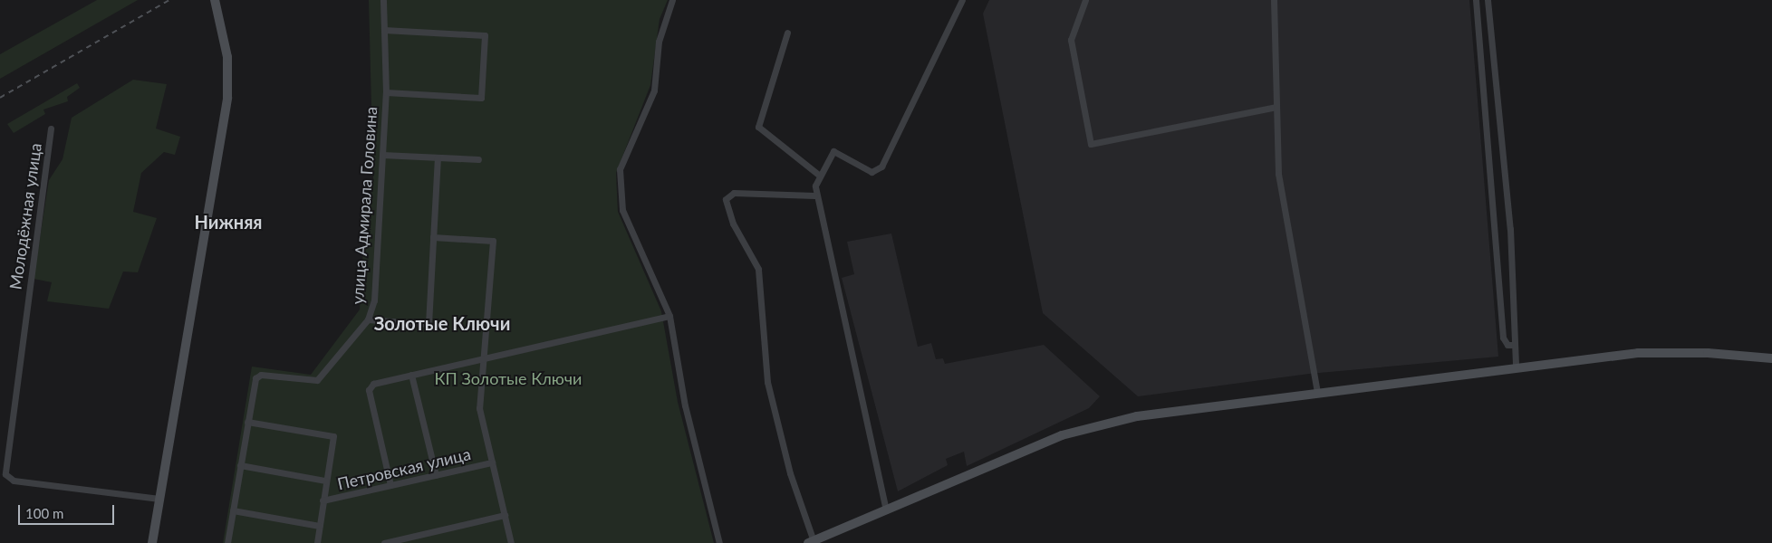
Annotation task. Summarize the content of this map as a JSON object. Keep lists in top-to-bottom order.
{
  "streets": {
    "street": ["улица Адмирала Головина", "Молодёжная улица", "Петровская улица"]
  },
  "districts": ["Нижняя", "Золотые Ключи"],
  "parks": ["КП Золотые Ключи"],
  "scale_bar": "100 m"
}
